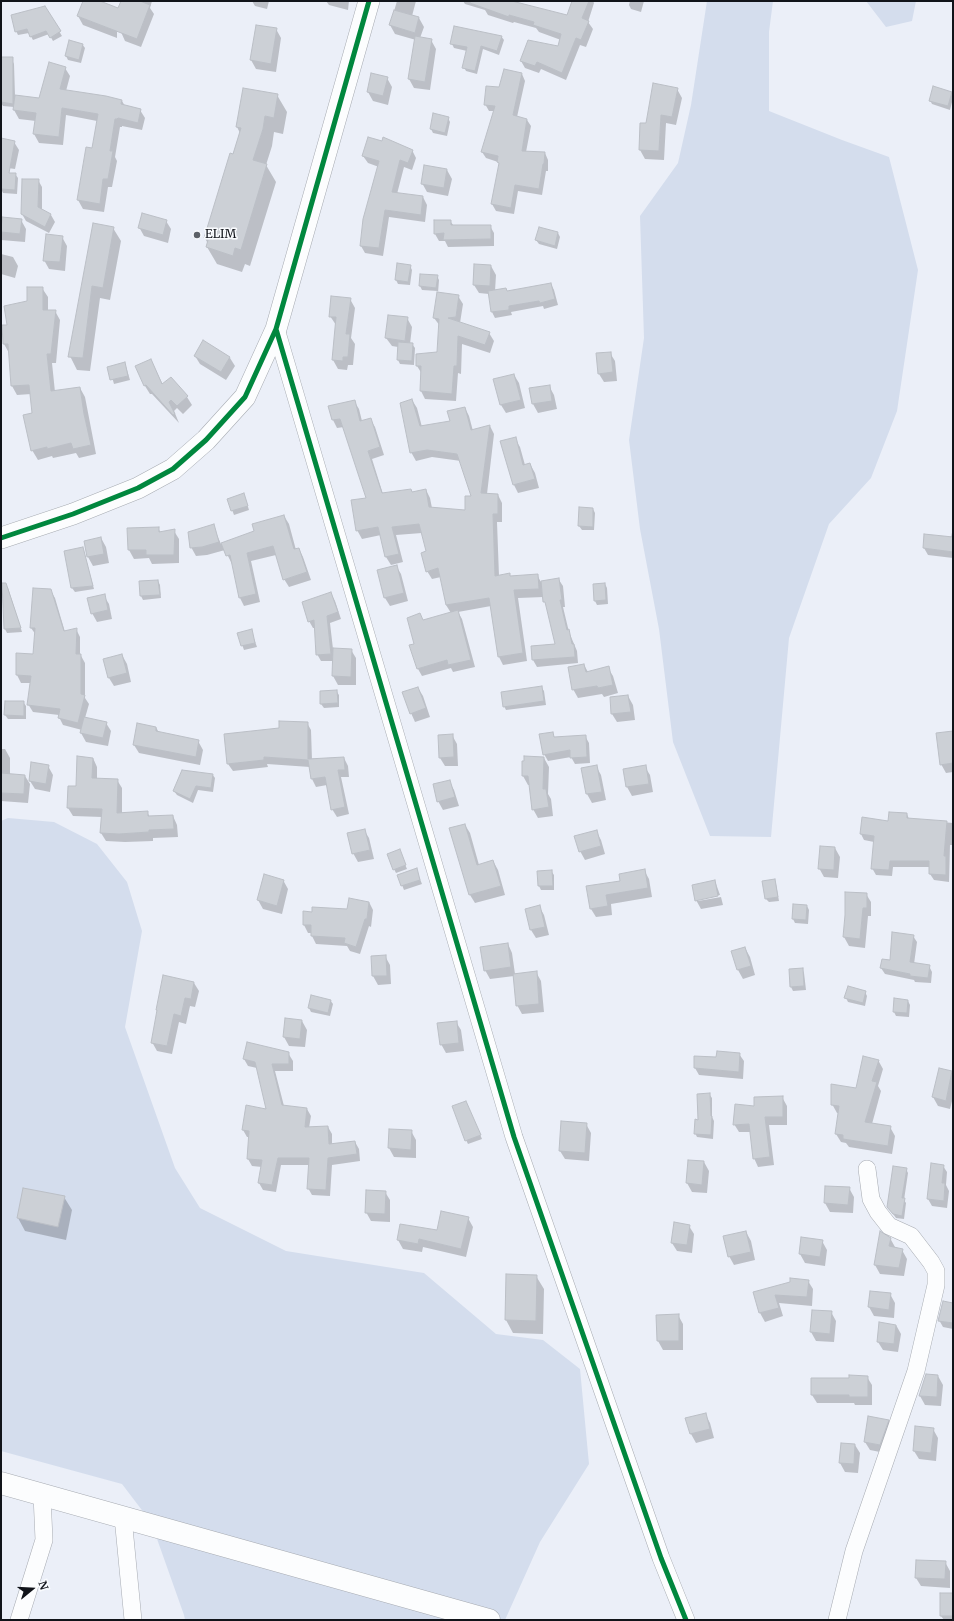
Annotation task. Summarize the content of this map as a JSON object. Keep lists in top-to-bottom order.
{
  "places": ["ELIM"],
  "north": "right"
}
